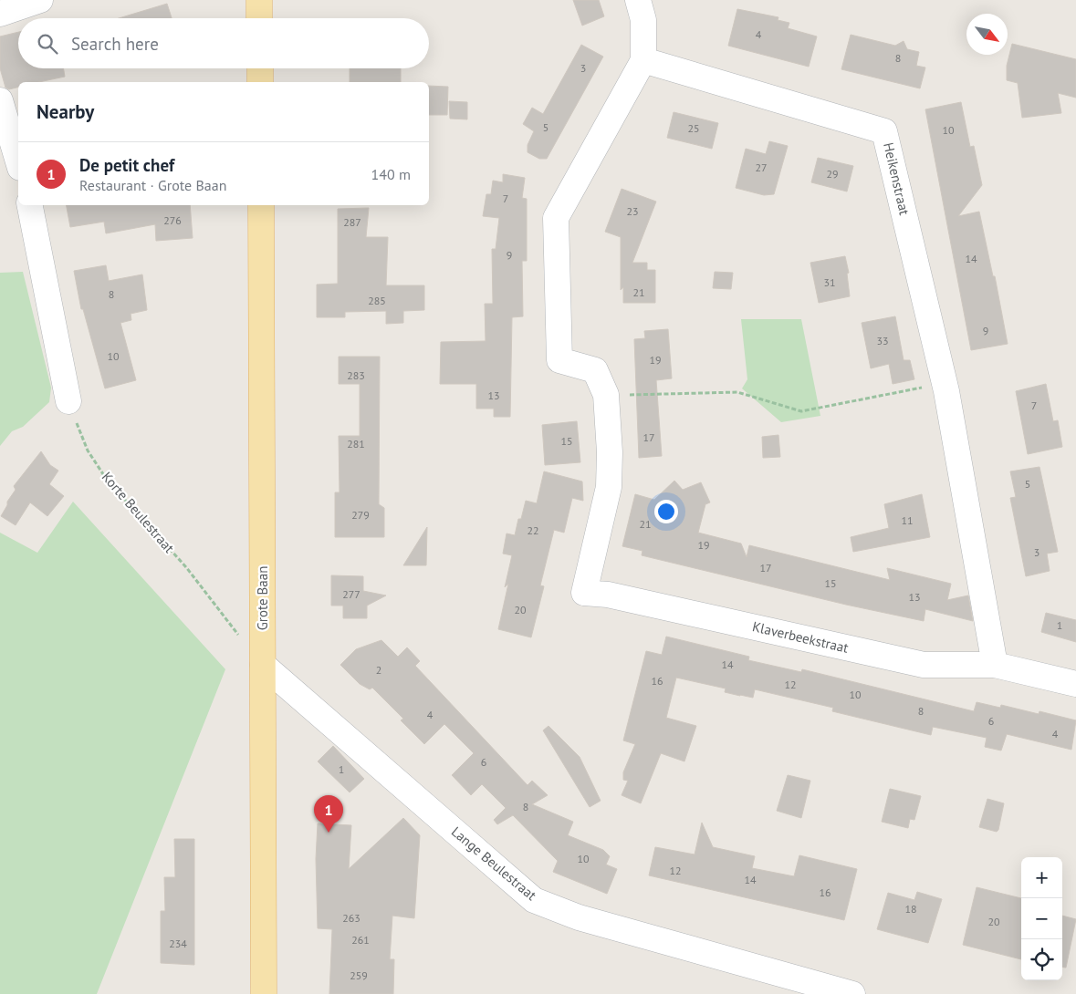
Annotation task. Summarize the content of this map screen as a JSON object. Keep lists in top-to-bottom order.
{
  "streets": {
    "main road": ["Grote Baan"],
    "street": ["Heikenstraat", "Klaverbeekstraat", "Lange Beulestraat"],
    "path": ["Korte Beulestraat"]
  },
  "crossings": [
    ["Grote Baan", "Lange Beulestraat"]
  ],
  "house_numbers": [
    "4",
    "8",
    "3",
    "5",
    "25",
    "10",
    "27",
    "29",
    "7",
    "23",
    "276",
    "287",
    "9",
    "14",
    "31",
    "21",
    "8",
    "285",
    "9",
    "33",
    "10",
    "19",
    "283",
    "13",
    "7",
    "17",
    "15",
    "281",
    "5",
    "279",
    "11",
    "21",
    "22",
    "19",
    "3",
    "17",
    "15",
    "277",
    "13",
    "20",
    "1",
    "14",
    "2",
    "16",
    "12",
    "10",
    "8",
    "4",
    "6",
    "4",
    "6",
    "1",
    "8",
    "10",
    "12",
    "14",
    "16",
    "18",
    "263",
    "20",
    "261",
    "234",
    "259"
  ],
  "north": "bottom right",
  "page": {
    "search": "Search here",
    "heading": "Nearby",
    "list": [
      {
        "mark": "1",
        "name": "De petit chef",
        "note": "Restaurant · Grote Baan",
        "value": "140 m"
      }
    ],
    "pins": "1",
    "map_buttons": ["+", "−"]
  }
}
